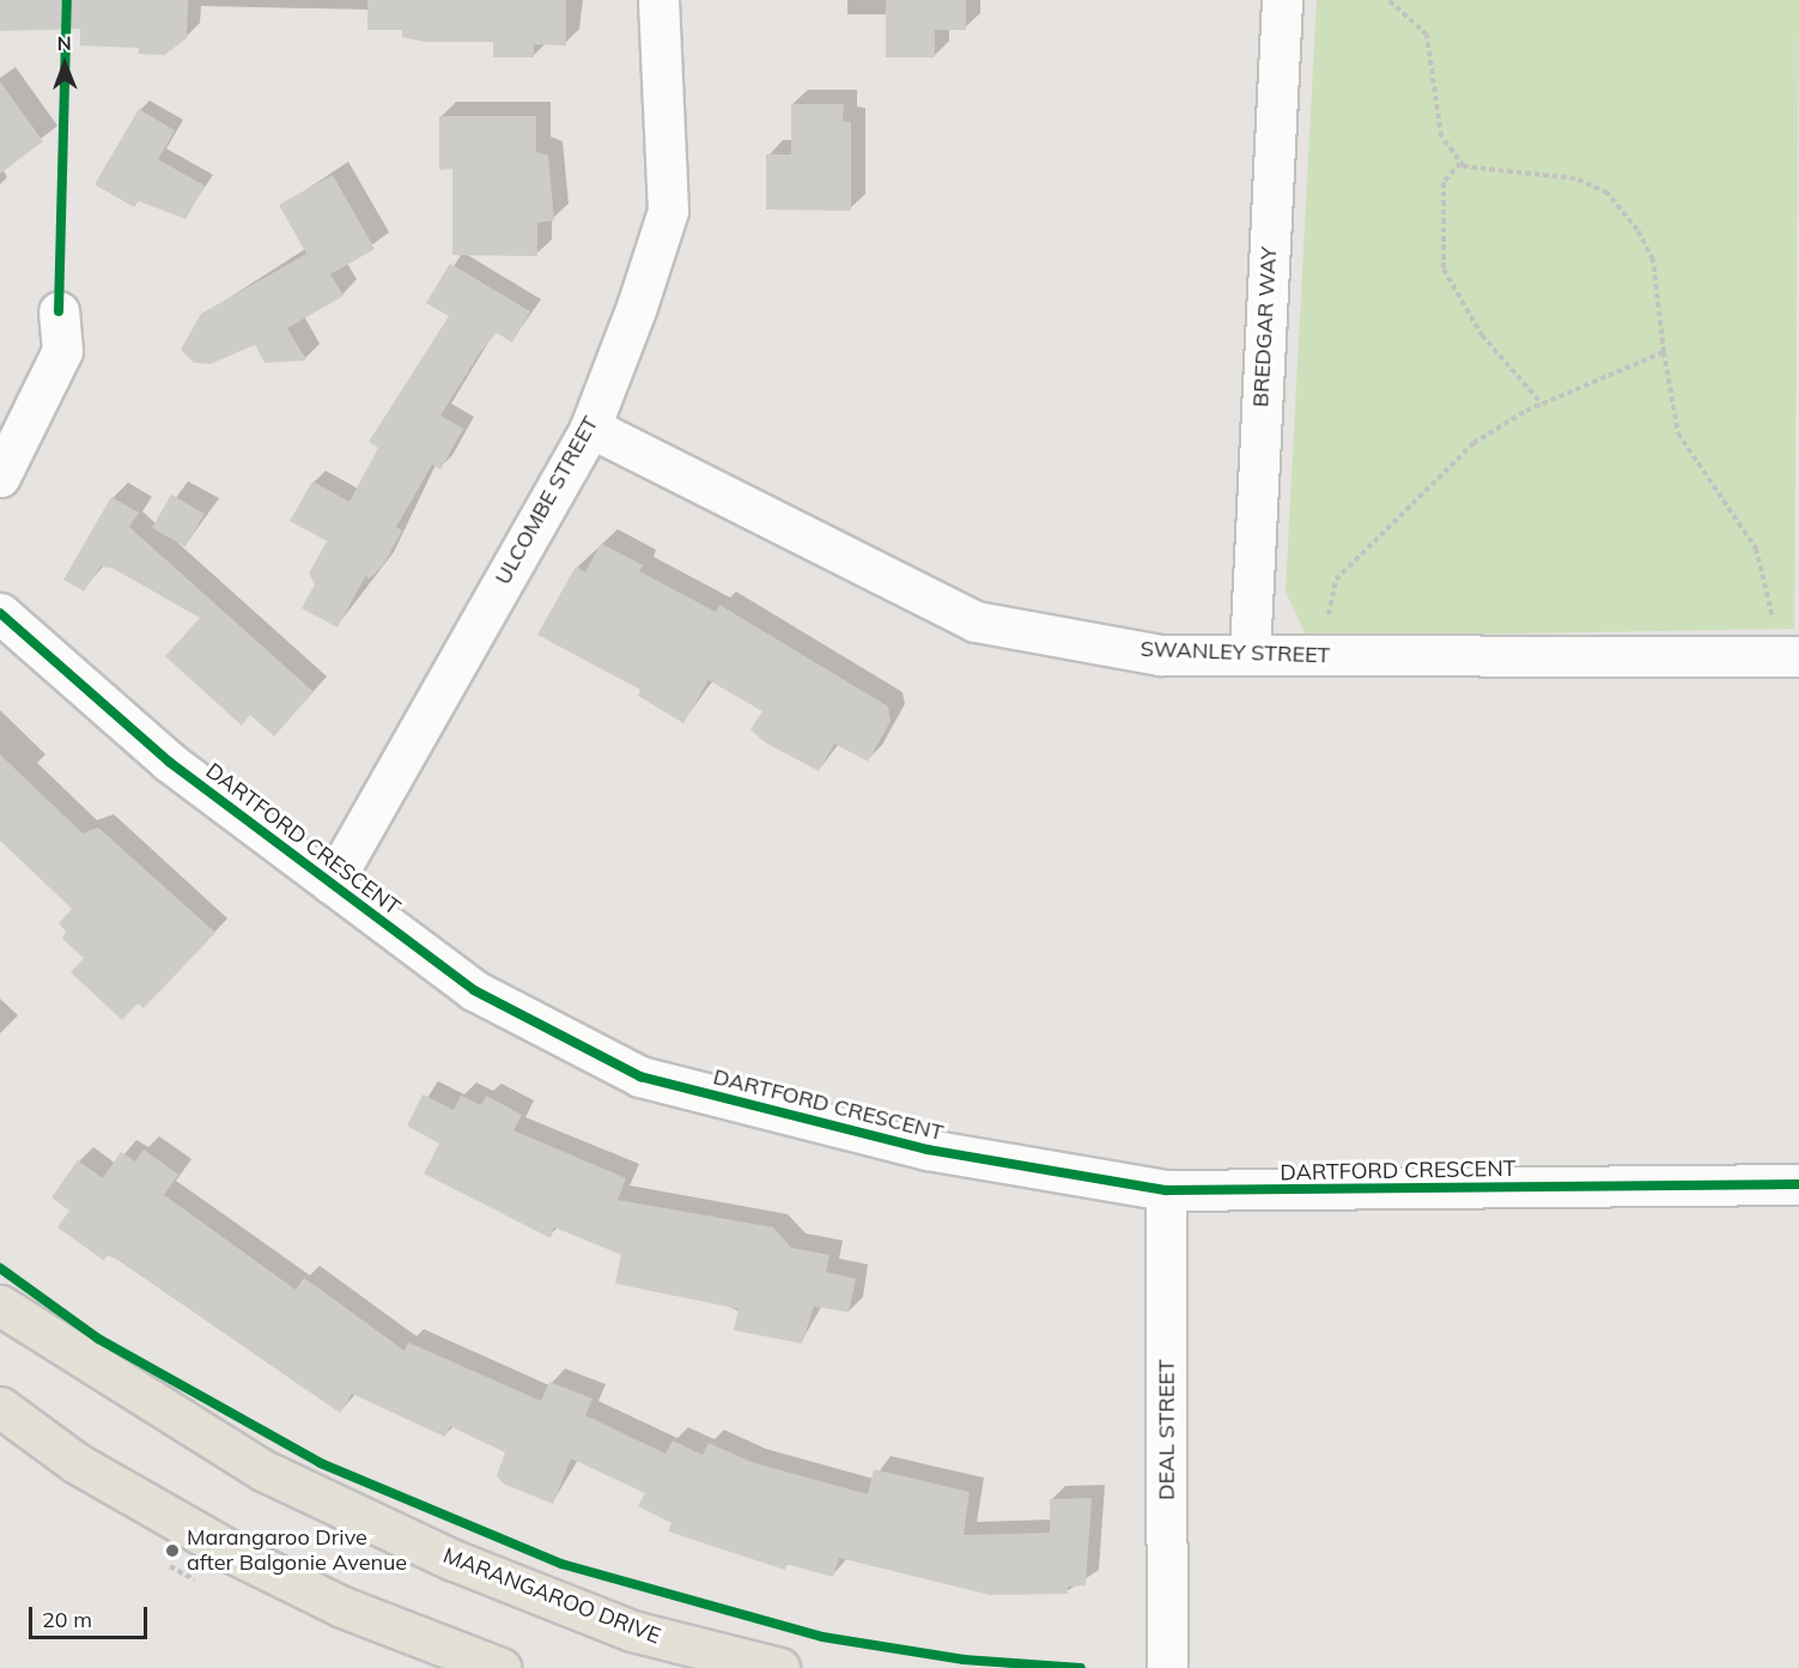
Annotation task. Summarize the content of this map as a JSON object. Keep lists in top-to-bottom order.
{
  "streets": {
    "main road": ["MARANGAROO DRIVE"],
    "street": [
      "BREDGAR WAY",
      "ULCOMBE STREET",
      "SWANLEY STREET",
      "DARTFORD CRESCENT",
      "DEAL STREET"
    ]
  },
  "crossings": [
    ["BREDGAR WAY", "SWANLEY STREET"],
    ["ULCOMBE STREET", "SWANLEY STREET"],
    ["ULCOMBE STREET", "DARTFORD CRESCENT"],
    ["DARTFORD CRESCENT", "DEAL STREET"]
  ],
  "places": ["Marangaroo Drive after Balgonie Avenue"],
  "scale_bar": "20 m",
  "north": "top"
}
